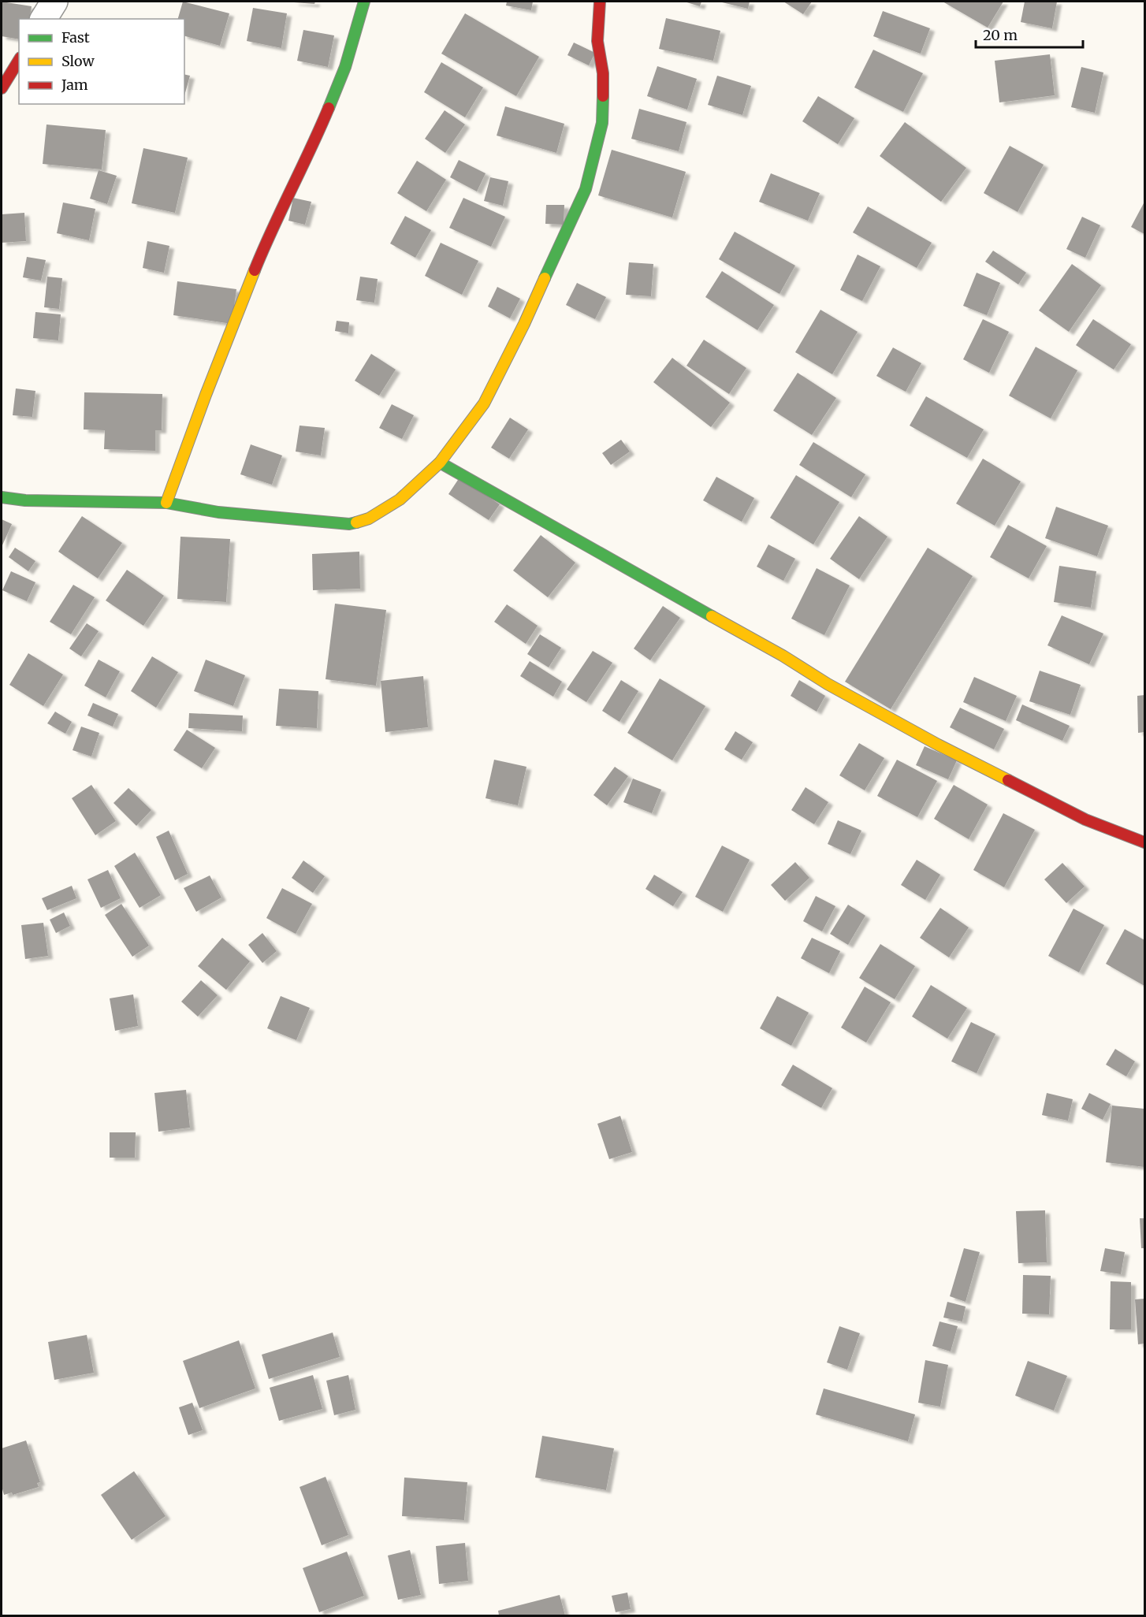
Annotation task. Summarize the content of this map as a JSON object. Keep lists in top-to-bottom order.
{
  "legend": ["Fast", "Slow", "Jam"],
  "scale_bar": "20 m"
}
